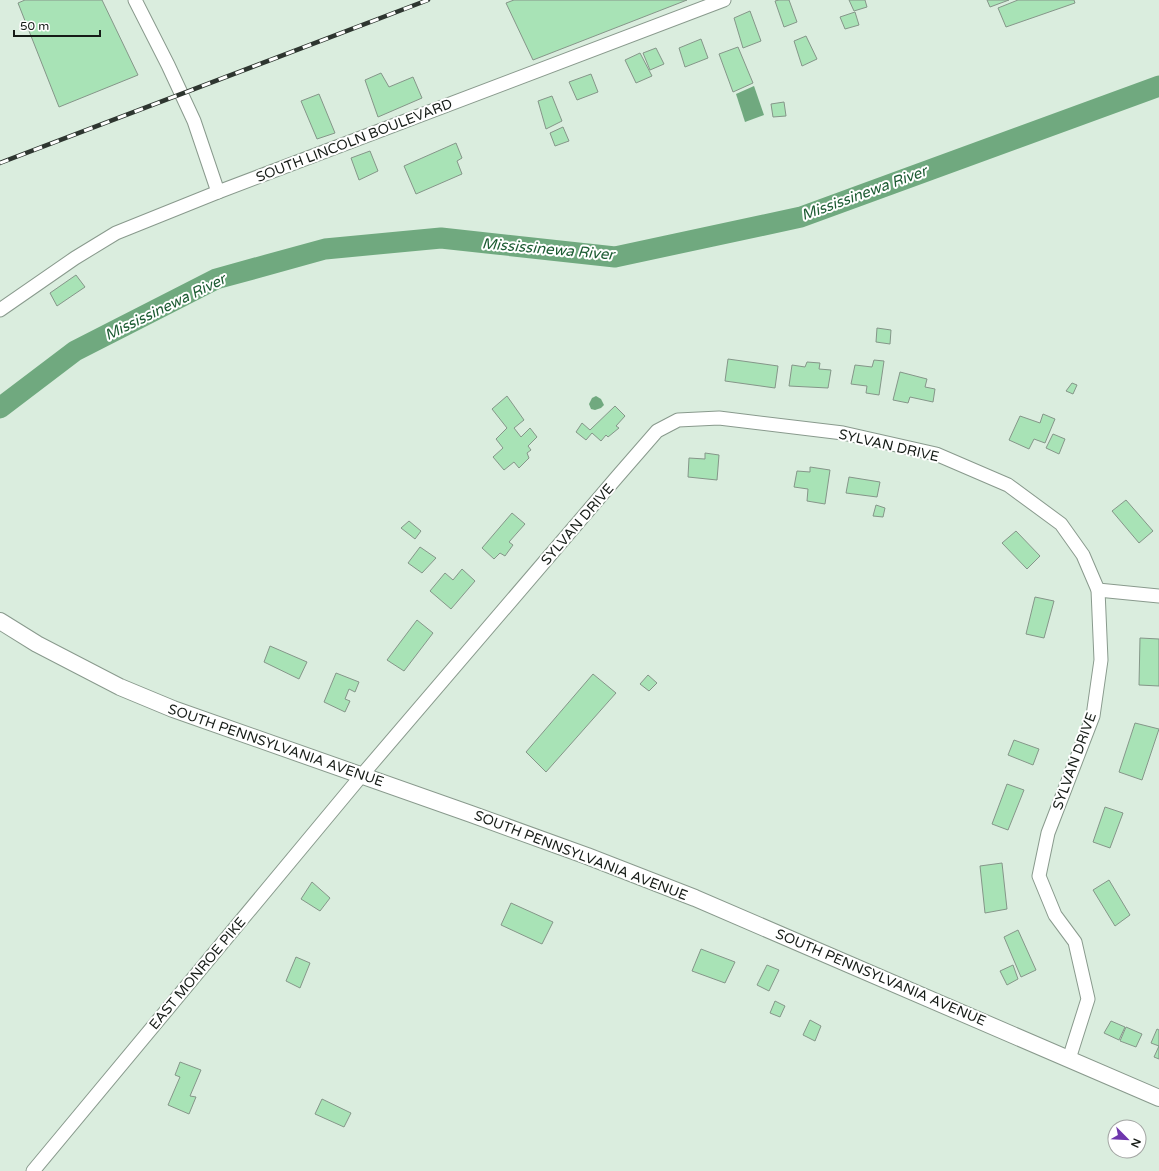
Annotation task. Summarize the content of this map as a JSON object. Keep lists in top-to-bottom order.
{
  "streets": {
    "street": [
      "SOUTH LINCOLN BOULEVARD",
      "SYLVAN DRIVE",
      "SOUTH PENNSYLVANIA AVENUE",
      "EAST MONROE PIKE"
    ]
  },
  "crossings": [
    ["SYLVAN DRIVE", "SOUTH PENNSYLVANIA AVENUE"],
    ["SYLVAN DRIVE", "EAST MONROE PIKE"],
    ["SOUTH PENNSYLVANIA AVENUE", "EAST MONROE PIKE"]
  ],
  "water": ["Mississinewa River"],
  "scale_bar": "50 m",
  "north": "bottom right"
}
